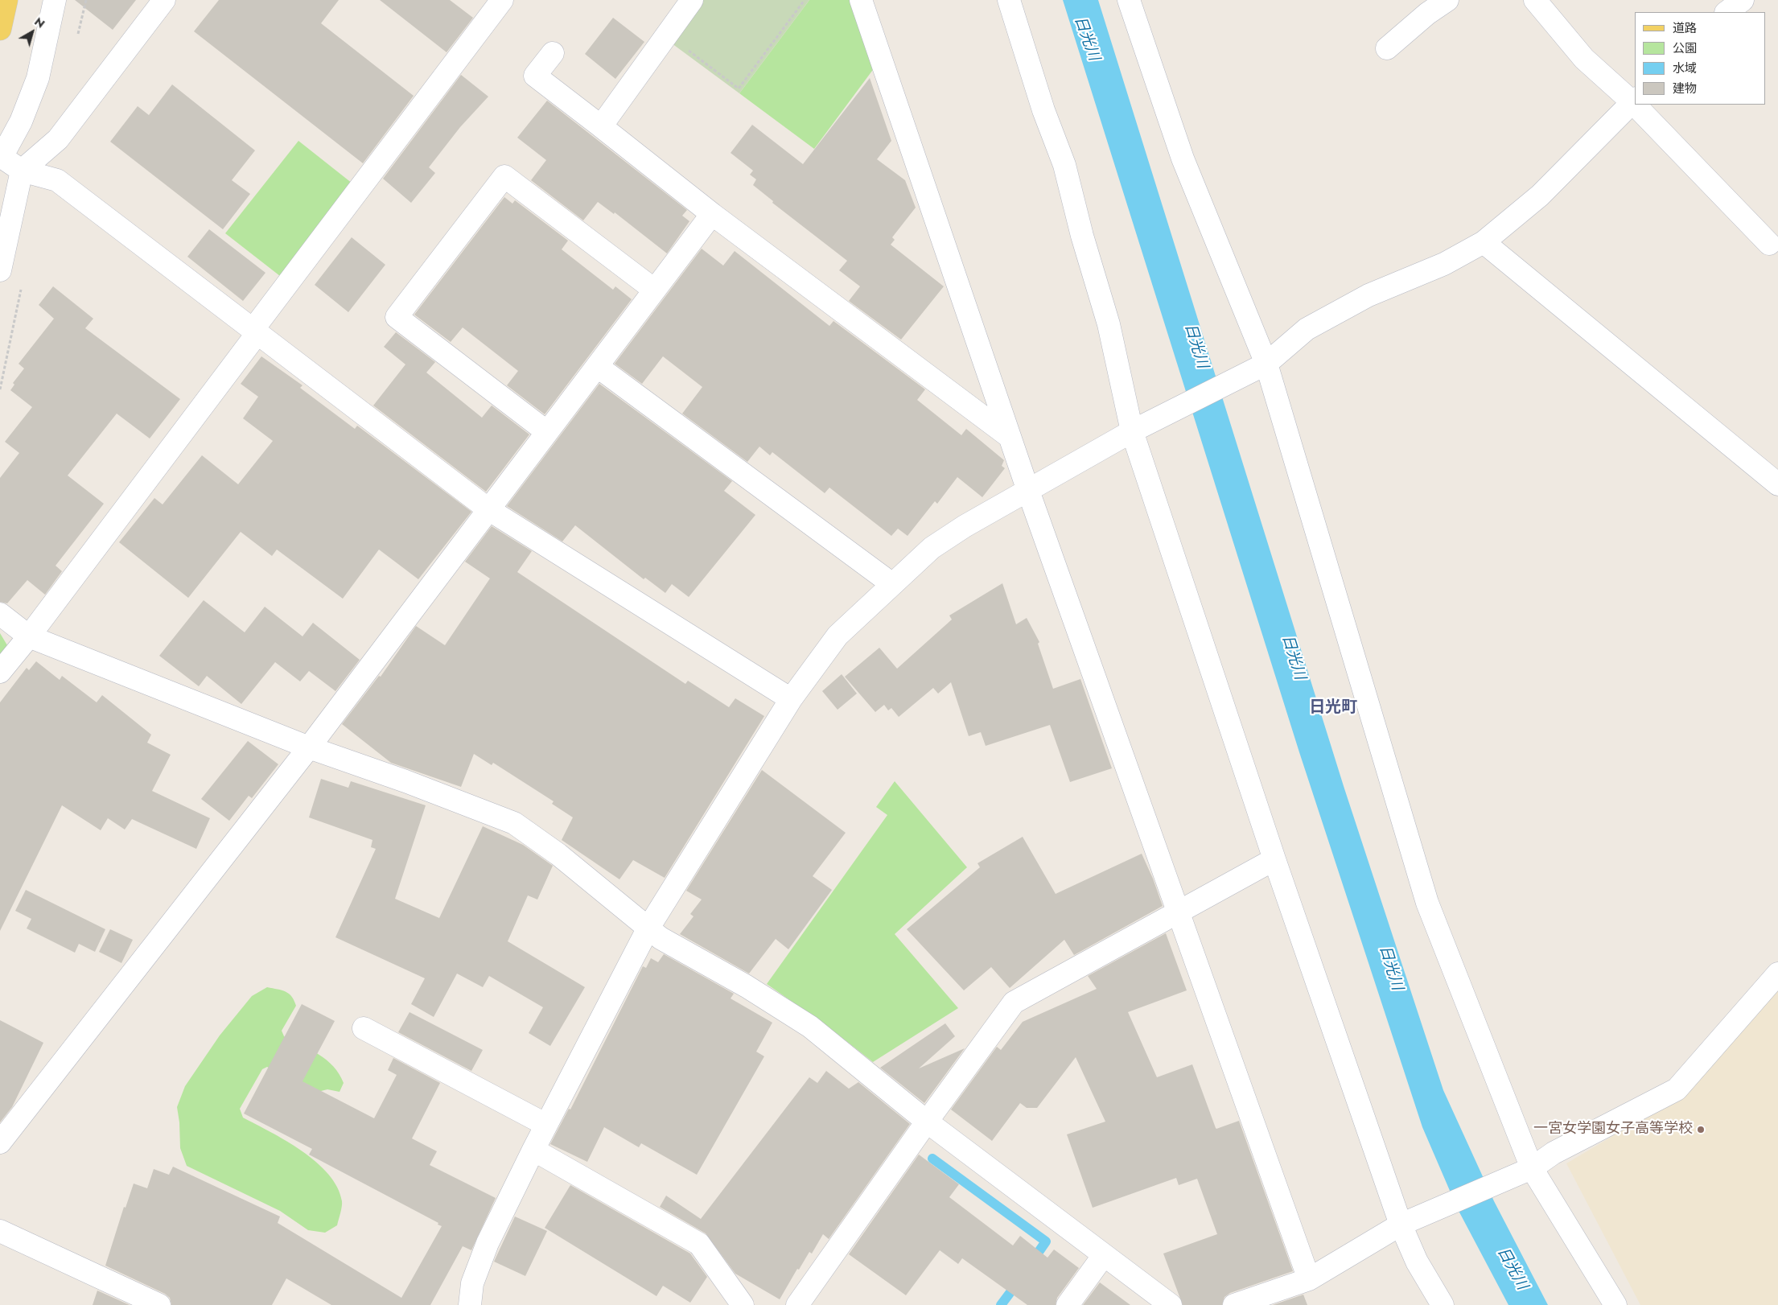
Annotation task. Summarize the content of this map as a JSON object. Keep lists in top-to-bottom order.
{
  "districts": ["日光町"],
  "water": ["日光川"],
  "places": ["一宮女学園女子高等学校"],
  "legend": [
    "道路",
    "公園",
    "水域",
    "建物"
  ],
  "north": "top right"
}
